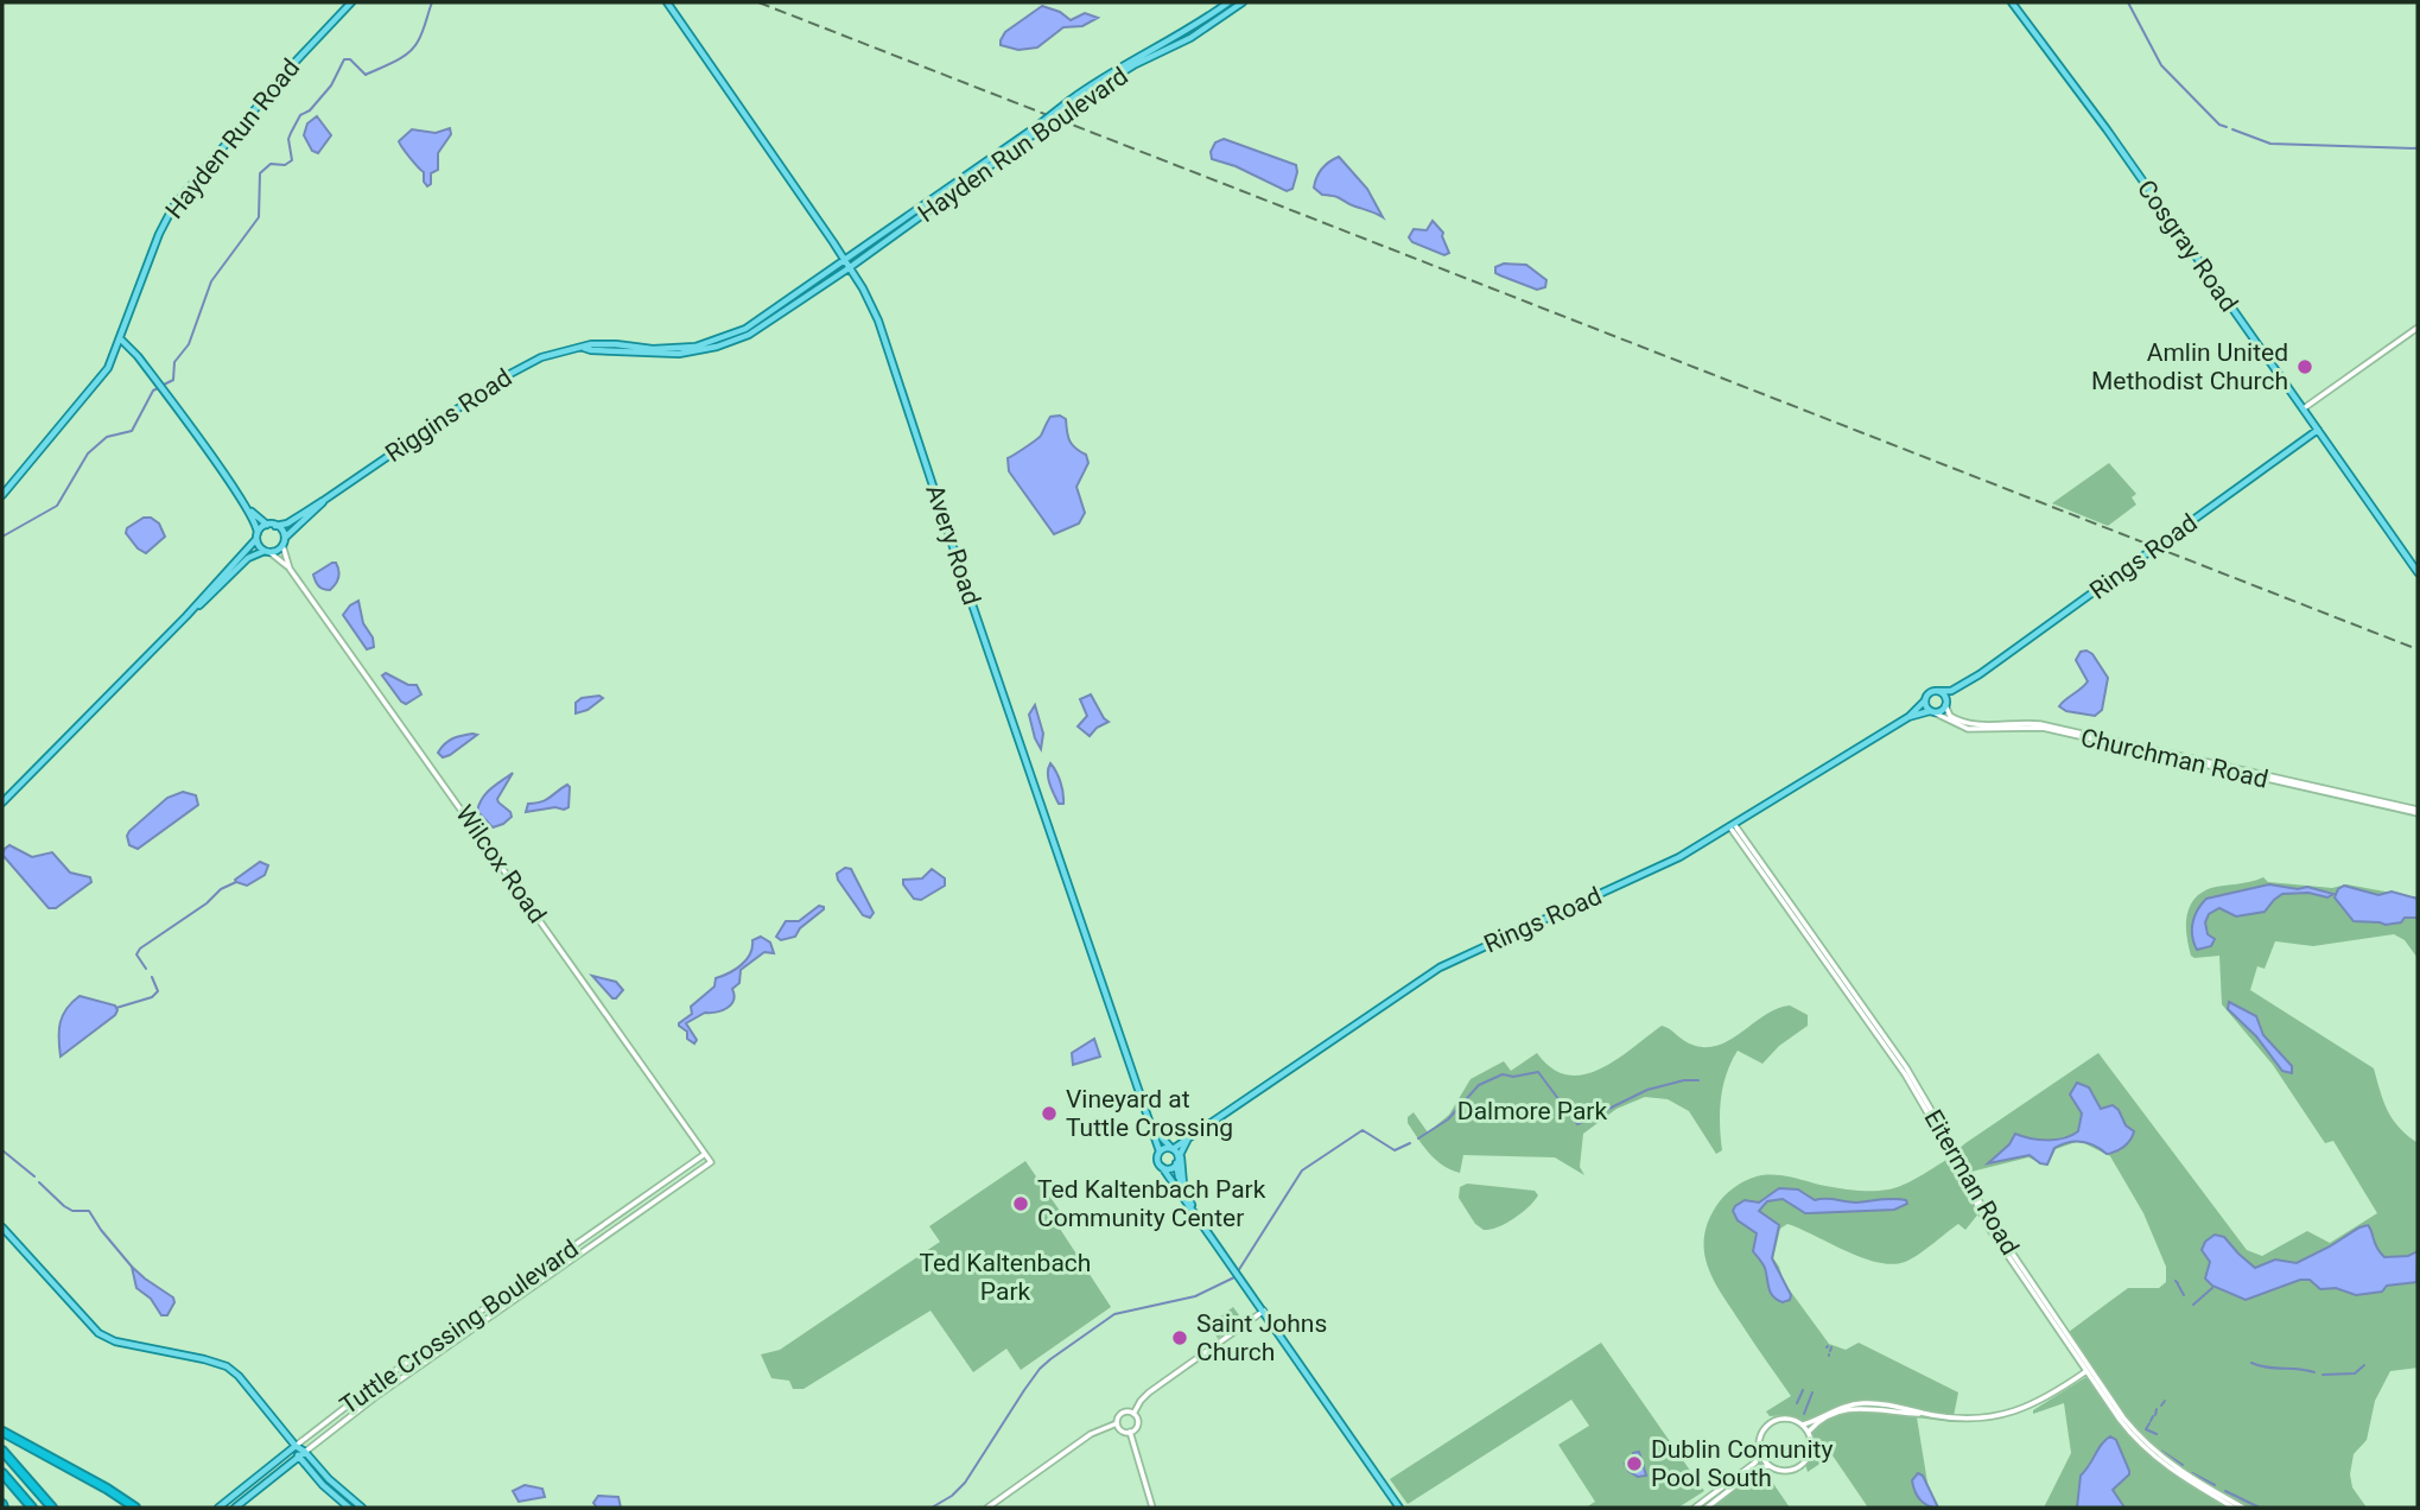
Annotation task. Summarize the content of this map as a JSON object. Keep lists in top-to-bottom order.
{
  "streets": {
    "main road": [
      "Hayden Run Road",
      "Hayden Run Boulevard",
      "Cosgray Road",
      "Riggins Road",
      "Avery Road",
      "Rings Road",
      "Tuttle Crossing Boulevard"
    ],
    "street": ["Churchman Road", "Wilcox Road", "Eiterman Road"]
  },
  "crossings": [
    ["Hayden Run Boulevard", "Riggins Road"],
    ["Hayden Run Boulevard", "Avery Road"],
    ["Cosgray Road", "Rings Road"],
    ["Riggins Road", "Avery Road"],
    ["Riggins Road", "Wilcox Road"],
    ["Avery Road", "Rings Road"],
    ["Rings Road", "Churchman Road"],
    ["Rings Road", "Eiterman Road"],
    ["Wilcox Road", "Tuttle Crossing Boulevard"]
  ],
  "parks": ["Dalmore Park", "Ted Kaltenbach Park"],
  "places": [
    "Amlin United Methodist Church",
    "Vineyard at Tuttle Crossing",
    "Ted Kaltenbach Park Community Center",
    "Saint Johns Church",
    "Dublin Comunity Pool South"
  ]
}
